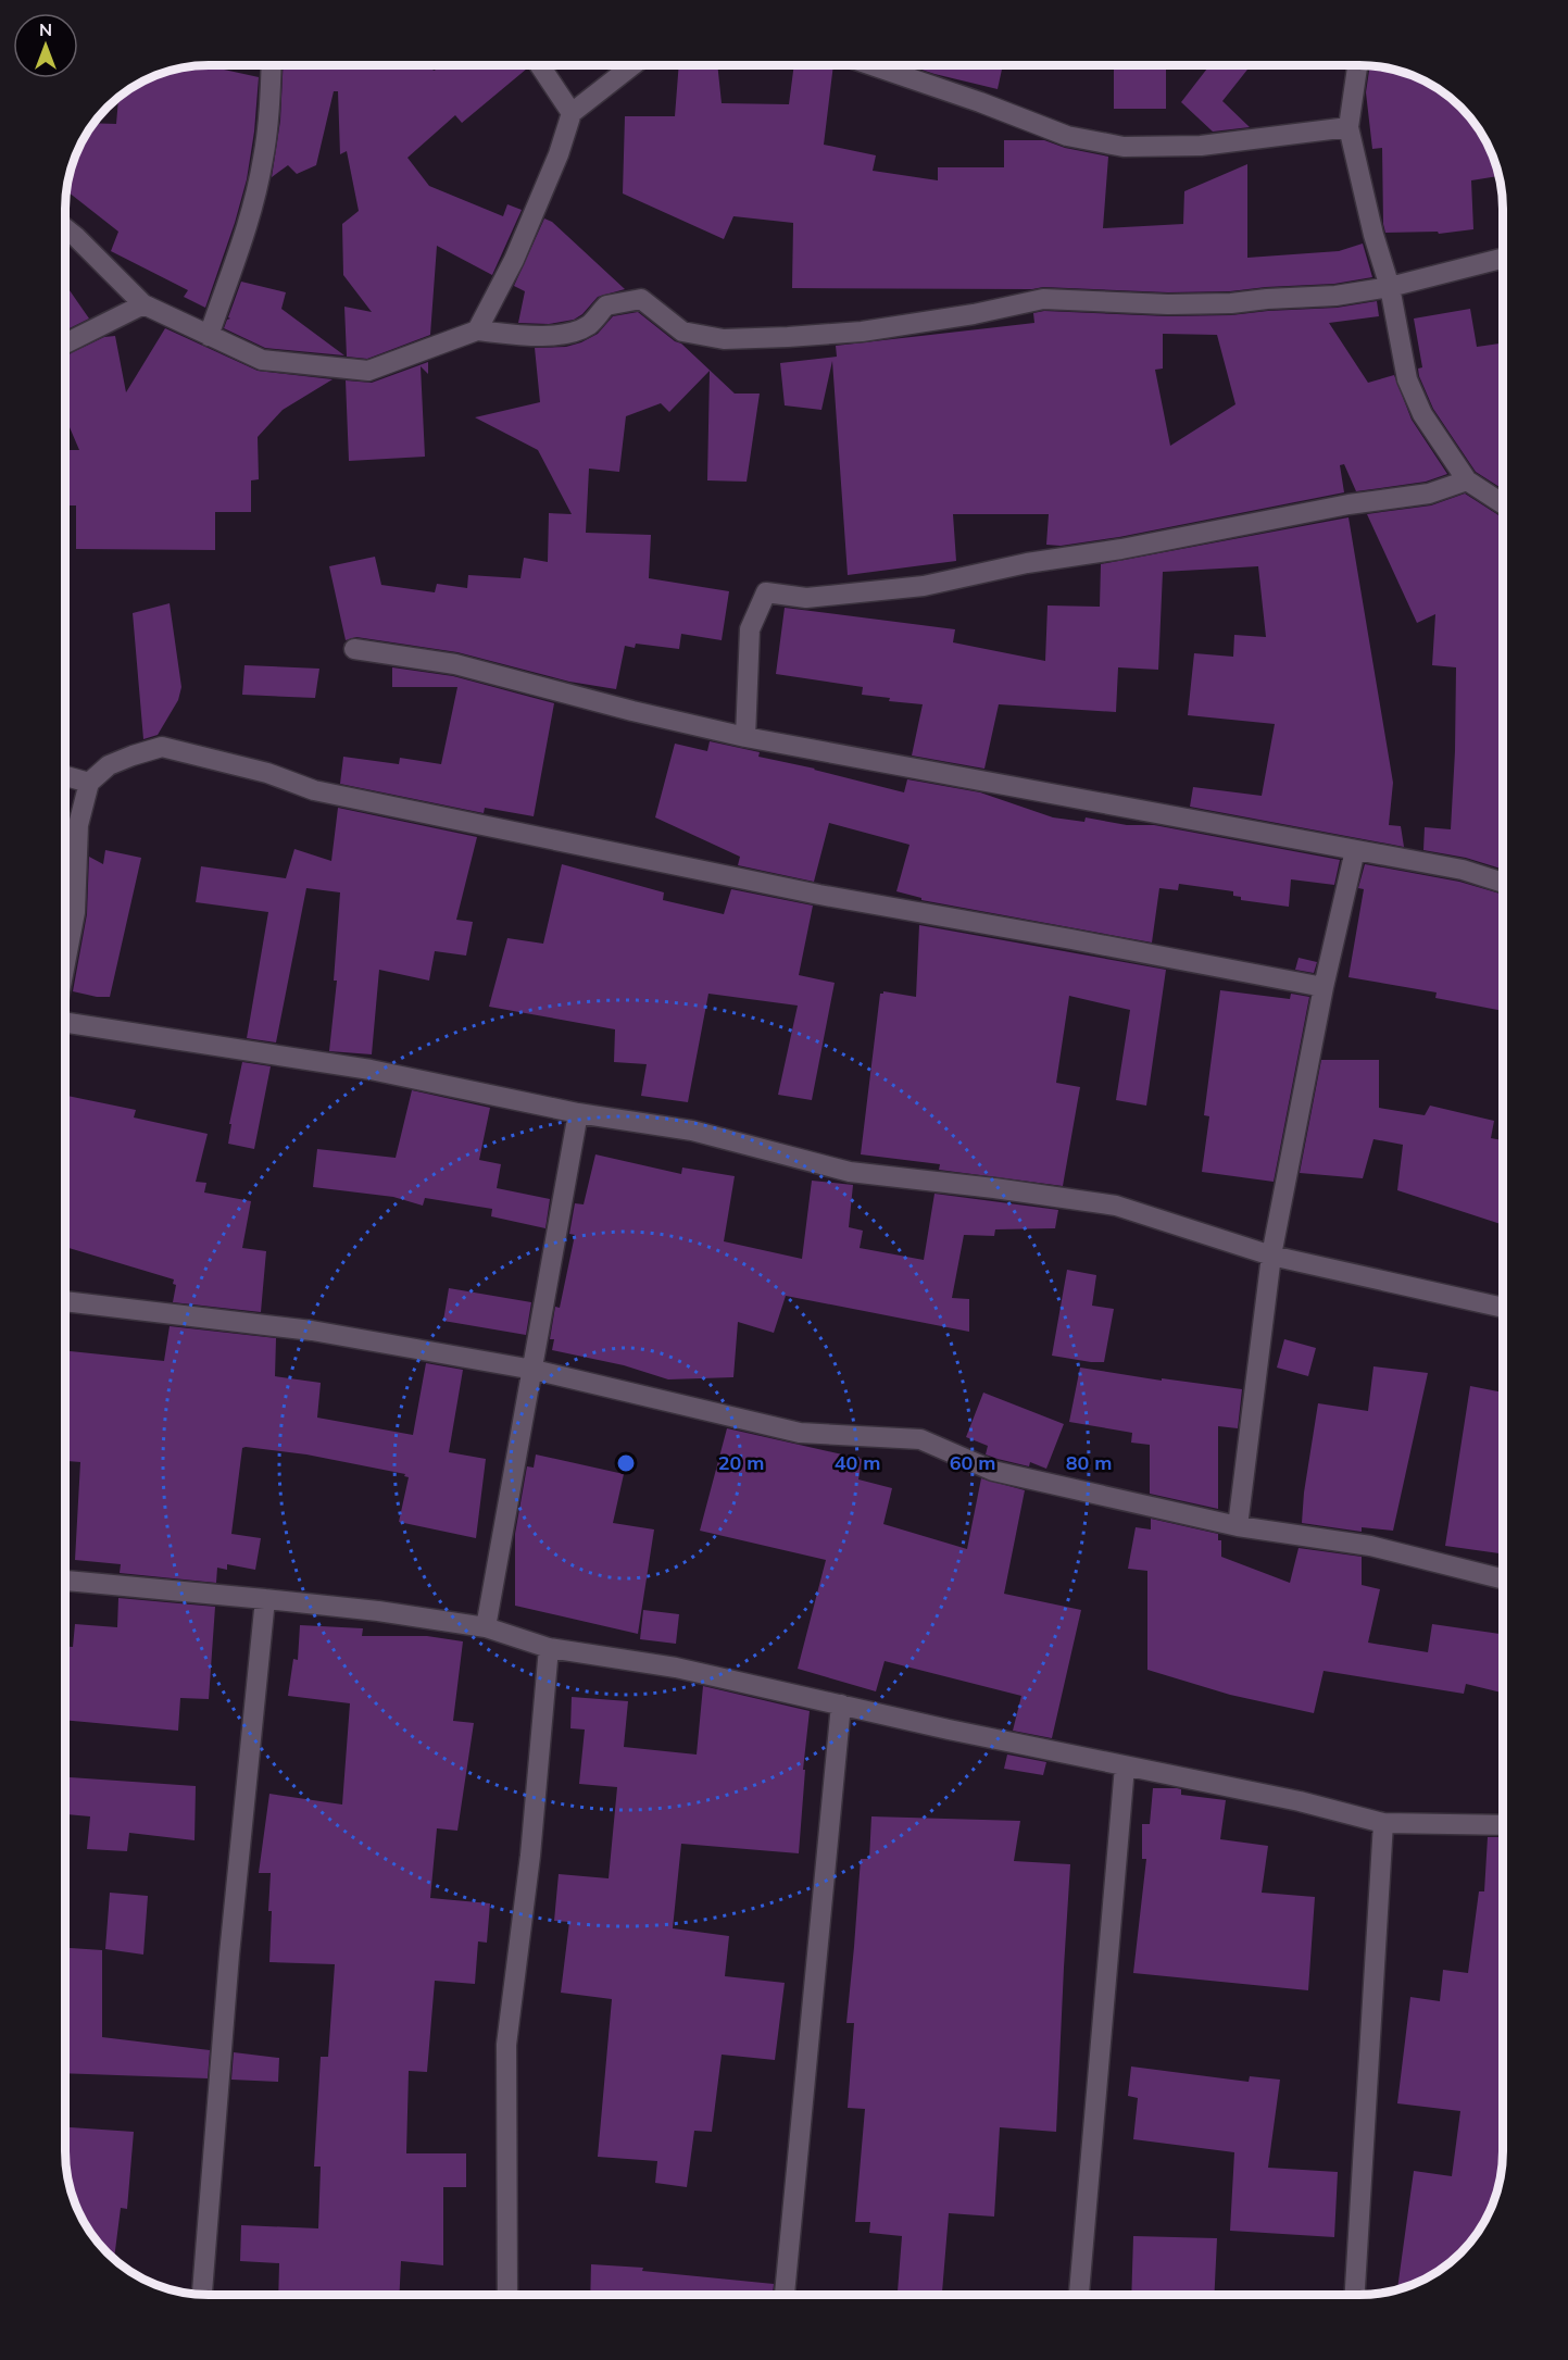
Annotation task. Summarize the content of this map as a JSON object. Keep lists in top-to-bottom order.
{
  "north": "top",
  "rings": [
    "20 m",
    "40 m",
    "60 m",
    "80 m"
  ]
}
